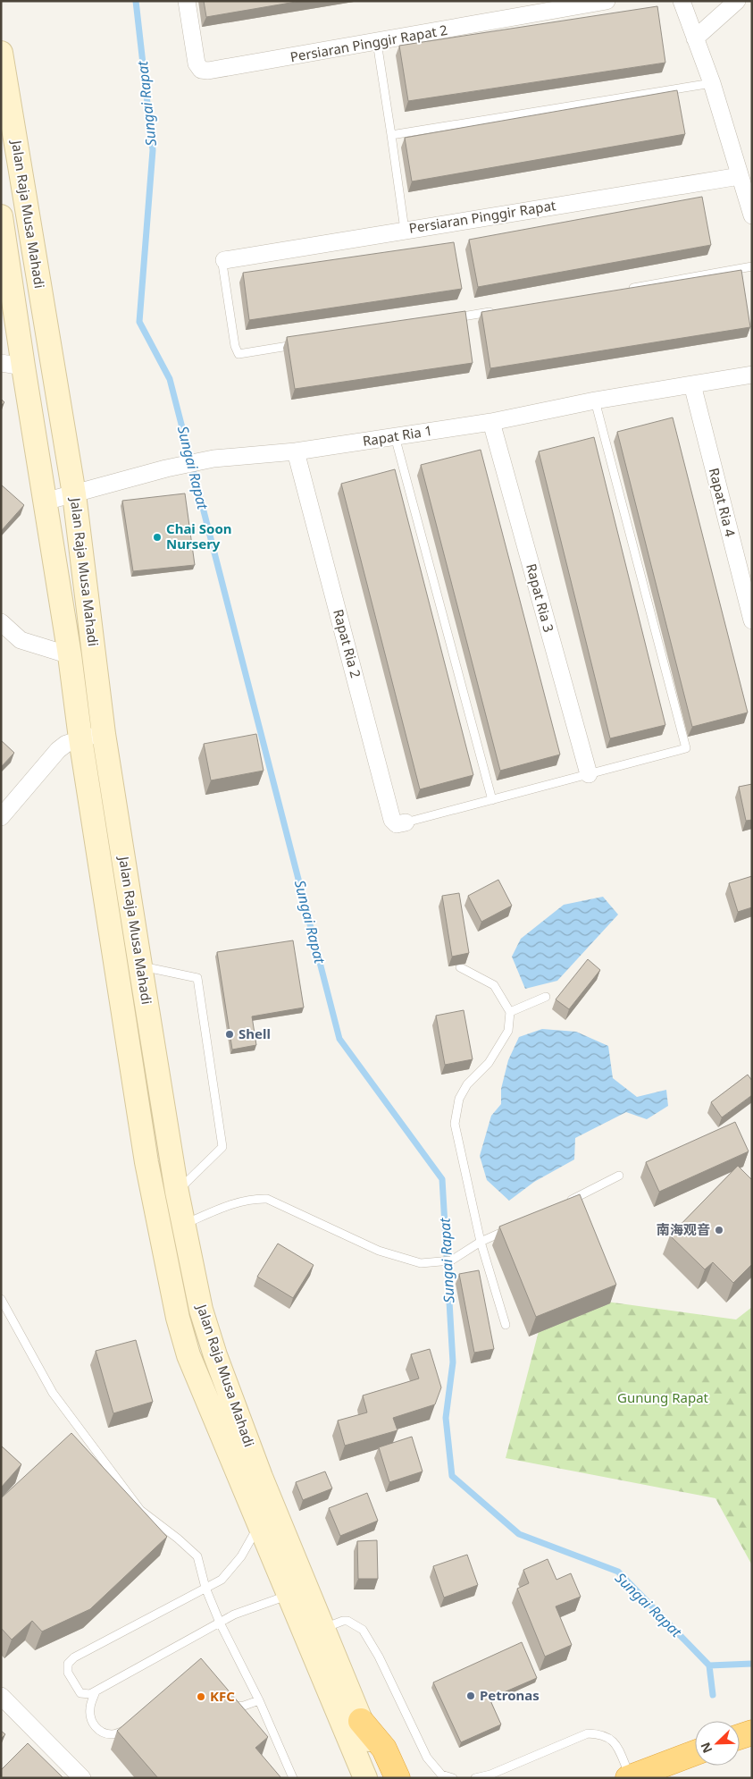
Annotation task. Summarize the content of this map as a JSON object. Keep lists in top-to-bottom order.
{
  "streets": {
    "main road": ["Jalan Raja Musa Mahadi"],
    "street": [
      "Persiaran Pinggir Rapat 2",
      "Persiaran Pinggir Rapat",
      "Rapat Ria 1",
      "Rapat Ria 4",
      "Rapat Ria 3",
      "Rapat Ria 2"
    ]
  },
  "crossings": [
    ["Jalan Raja Musa Mahadi", "Rapat Ria 1"],
    ["Rapat Ria 1", "Rapat Ria 4"],
    ["Rapat Ria 1", "Rapat Ria 3"],
    ["Rapat Ria 1", "Rapat Ria 2"]
  ],
  "water": ["Sungai Rapat"],
  "parks": ["Gunung Rapat"],
  "places": [
    "Chai Soon Nursery",
    "Shell",
    "南海观音",
    "Petronas",
    "KFC"
  ],
  "north": "bottom left"
}
